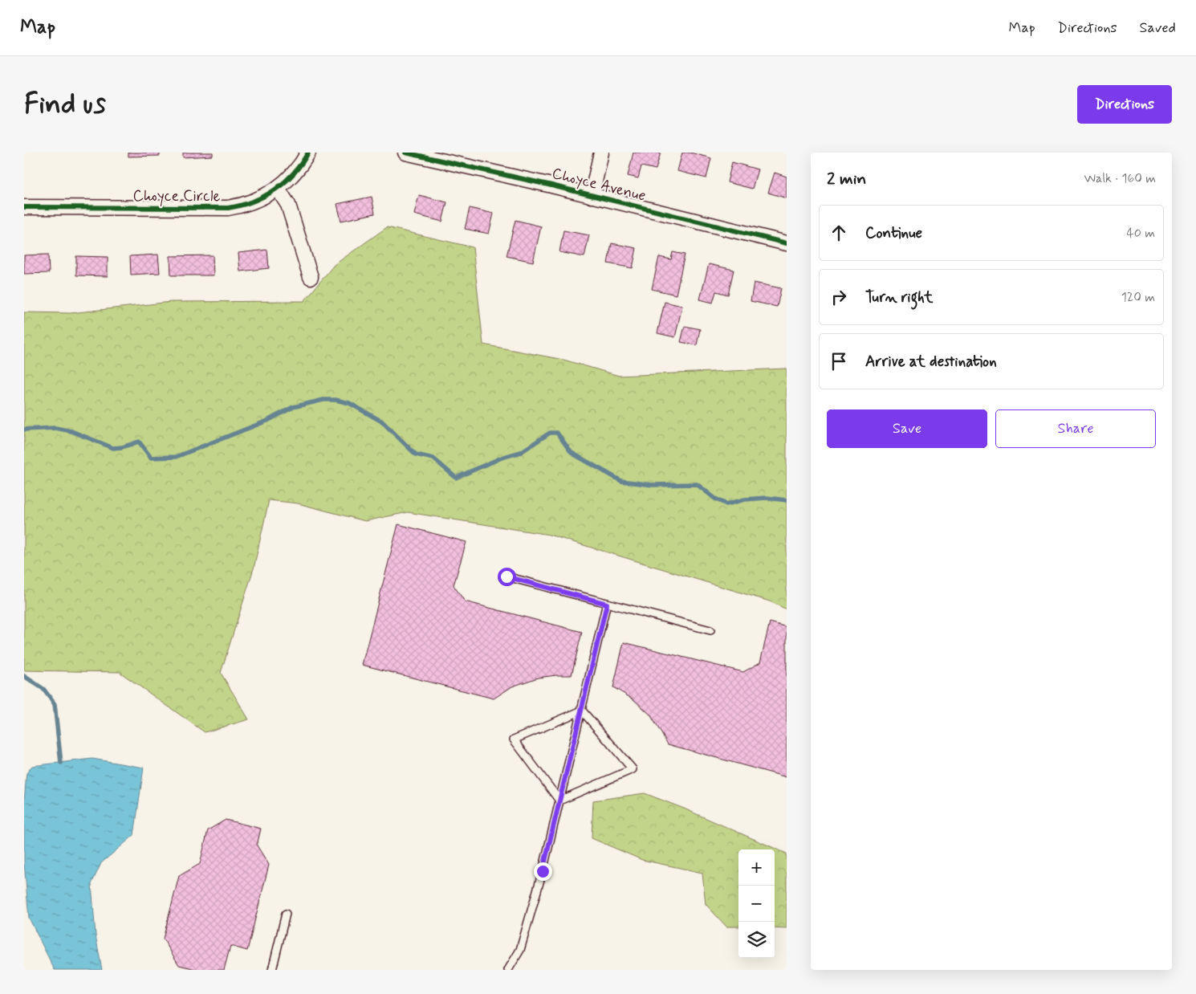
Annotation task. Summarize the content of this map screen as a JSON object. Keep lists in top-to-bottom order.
{
  "streets": {
    "street": ["Choyce Avenue", "Choyce Circle"]
  },
  "page": {
    "header": "Map",
    "nav": ["Map", "Directions", "Saved"],
    "buttons": [
      "Directions",
      ["Save", "Share"]
    ],
    "title": "Find us",
    "heading": ["2 min", "Walk · 160 m"],
    "list": [
      ["Continue", "40 m"],
      ["Turn right", "120 m"],
      "Arrive at destination"
    ],
    "map_buttons": ["+", "−"]
  }
}
